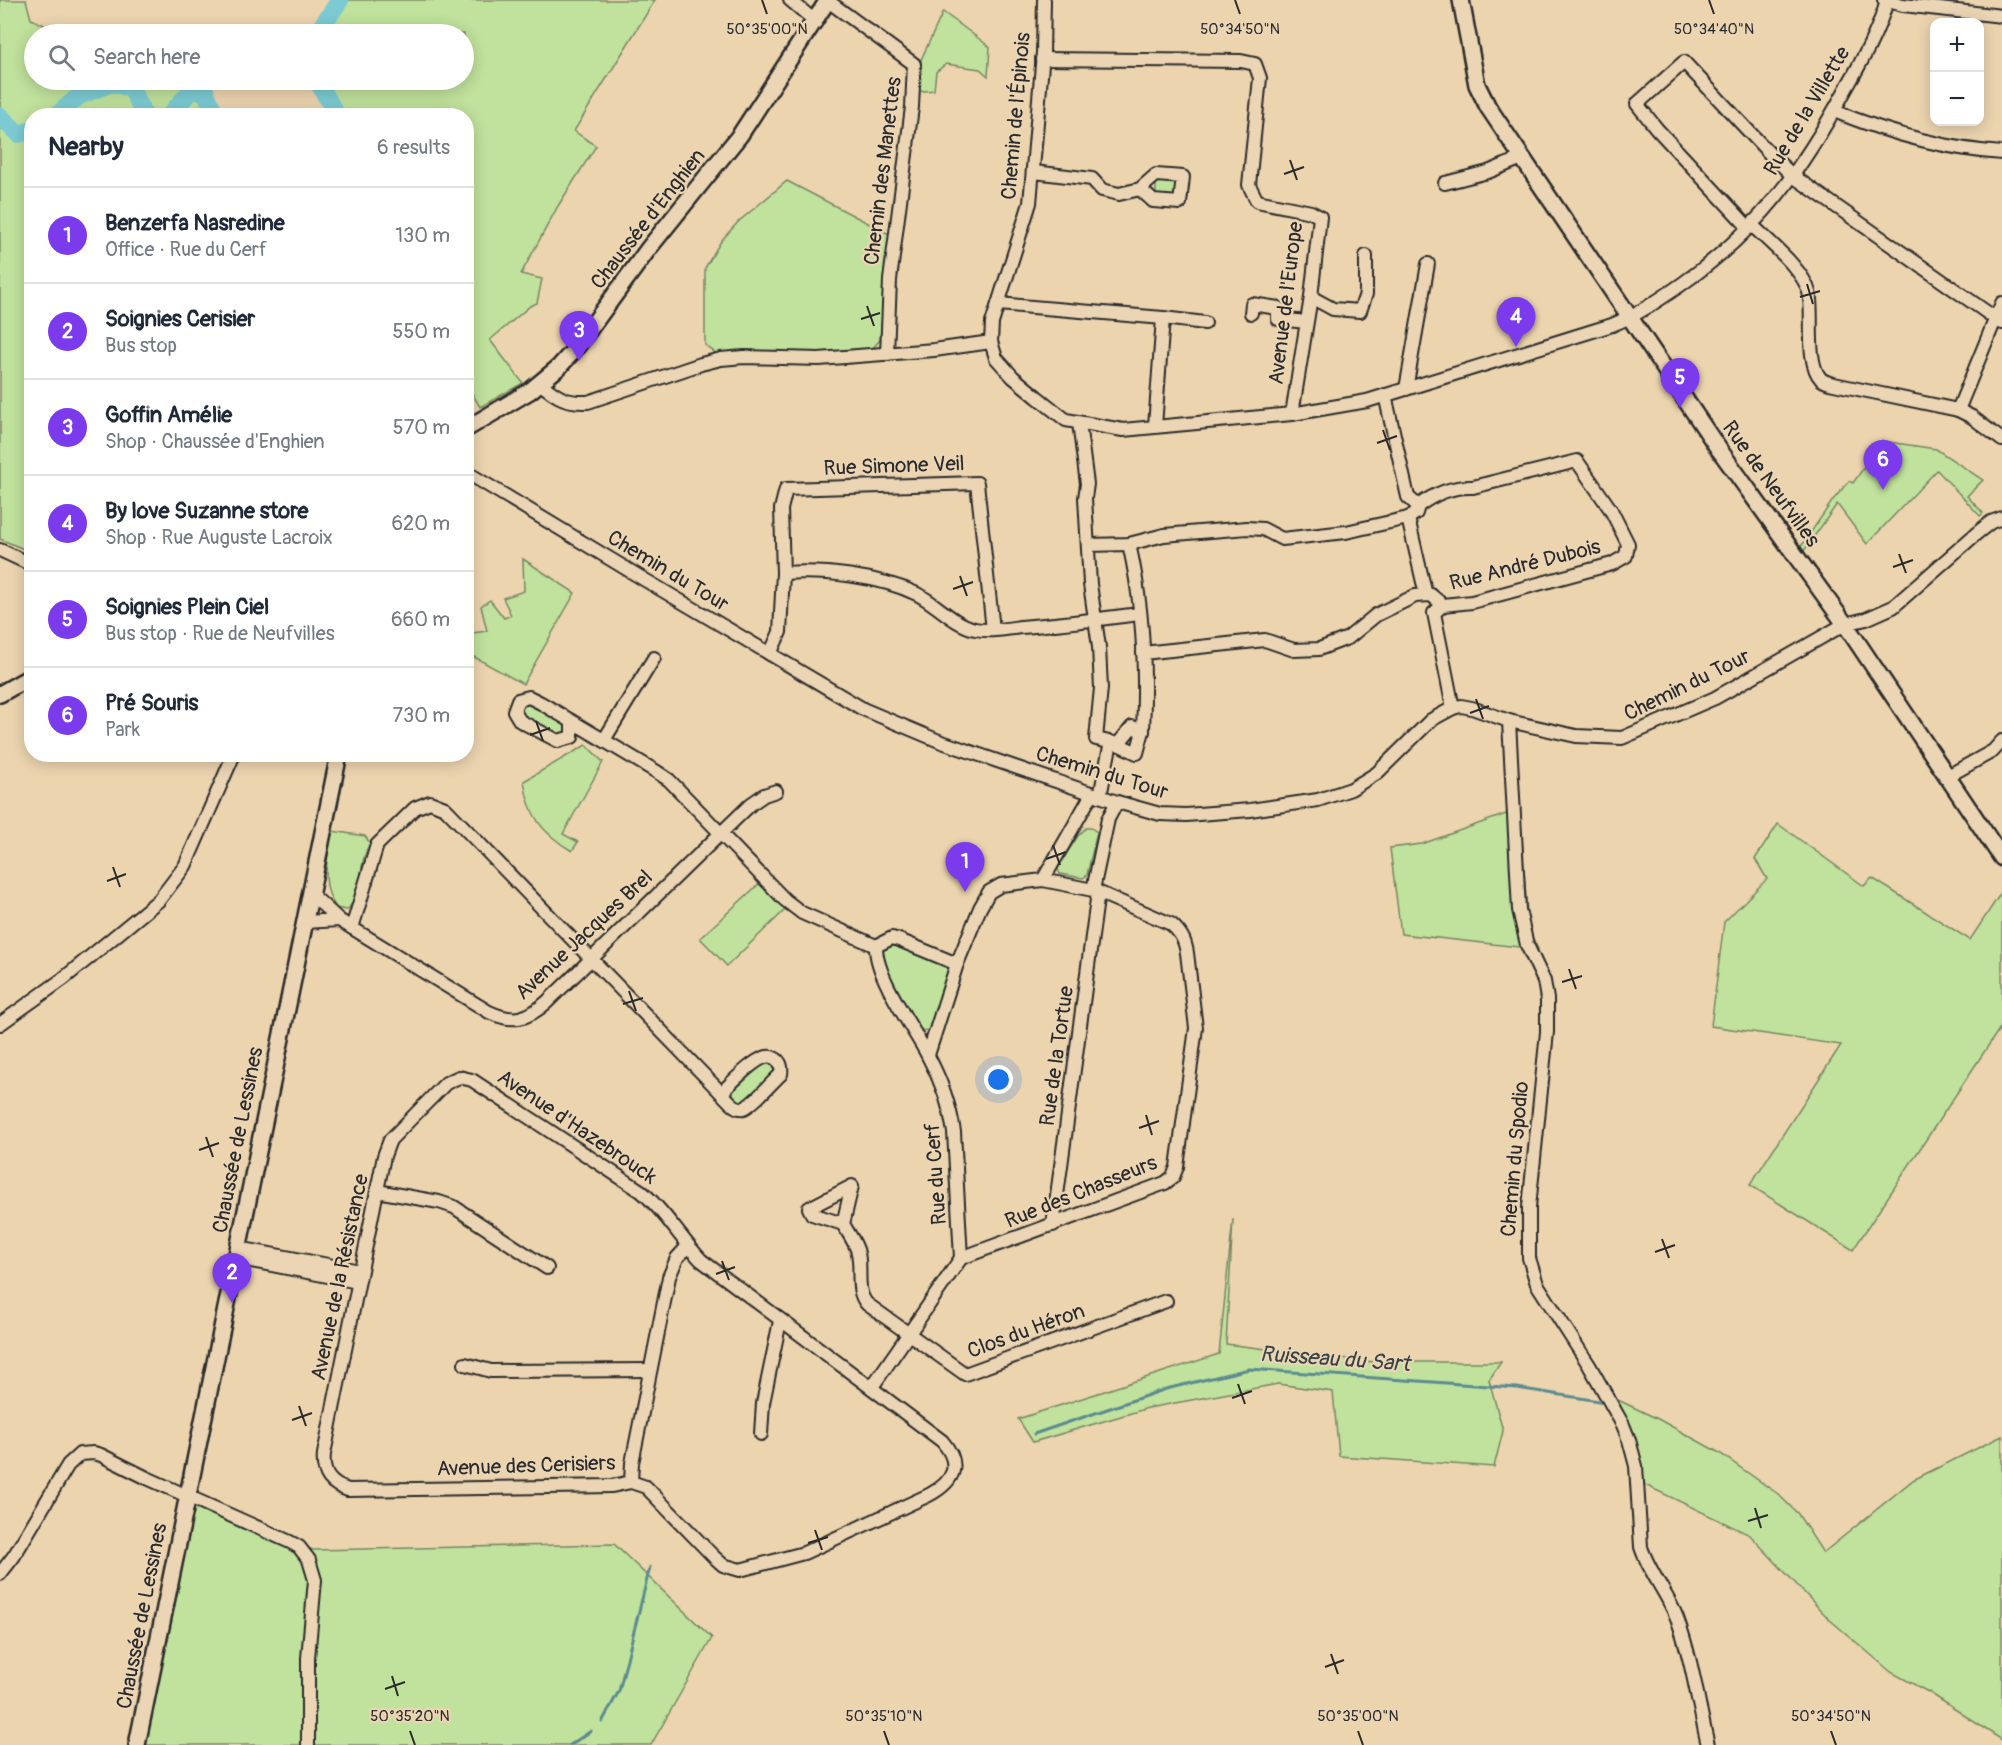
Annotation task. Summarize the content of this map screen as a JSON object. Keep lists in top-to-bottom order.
{
  "streets": {
    "main road": ["Chaussée d'Enghien", "Rue de Neufvilles", "Chaussée de Lessines"],
    "street": [
      "Rue de la Villette",
      "Chemin de l'Épinois",
      "Chemin des Manettes",
      "Avenue de l'Europe",
      "Rue Simone Veil",
      "Rue André Dubois",
      "Chemin du Tour",
      "Avenue Jacques Brel",
      "Rue de la Tortue",
      "Avenue d'Hazebrouck",
      "Chemin du Spodio",
      "Rue du Cerf",
      "Rue des Chasseurs",
      "Avenue de la Résistance",
      "Clos du Héron",
      "Avenue des Cerisiers"
    ]
  },
  "crossings": [
    ["Rue de la Villette", "Chemin de l'Épinois"],
    ["Rue de la Villette", "Avenue de l'Europe"],
    ["Rue de la Villette", "Rue de Neufvilles"],
    ["Chemin de l'Épinois", "Avenue de l'Europe"],
    ["Chemin des Manettes", "Chaussée d'Enghien"],
    ["Rue de Neufvilles", "Chemin du Tour"],
    ["Chemin du Tour", "Rue de la Tortue"],
    ["Chemin du Tour", "Chemin du Spodio"],
    ["Avenue Jacques Brel", "Chaussée de Lessines"],
    ["Rue de la Tortue", "Rue des Chasseurs"],
    ["Avenue d'Hazebrouck", "Avenue de la Résistance"],
    ["Avenue d'Hazebrouck", "Avenue des Cerisiers"],
    ["Chaussée de Lessines", "Avenue de la Résistance"],
    ["Rue du Cerf", "Rue des Chasseurs"],
    ["Avenue de la Résistance", "Avenue des Cerisiers"]
  ],
  "water": ["Ruisseau du Sart"],
  "page": {
    "map_buttons": ["+", "−"],
    "search": "Search here",
    "heading": ["Nearby", "6 results"],
    "list": [
      {
        "mark": "1",
        "name": "Benzerfa Nasredine",
        "note": "Office · Rue du Cerf",
        "value": "130 m"
      },
      {
        "mark": "2",
        "name": "Soignies Cerisier",
        "note": "Bus stop",
        "value": "550 m"
      },
      {
        "mark": "3",
        "name": "Goffin Amélie",
        "note": "Shop · Chaussée d'Enghien",
        "value": "570 m"
      },
      {
        "mark": "4",
        "name": "By love Suzanne store",
        "note": "Shop · Rue Auguste Lacroix",
        "value": "620 m"
      },
      {
        "mark": "5",
        "name": "Soignies Plein Ciel",
        "note": "Bus stop · Rue de Neufvilles",
        "value": "660 m"
      },
      {
        "mark": "6",
        "name": "Pré Souris",
        "note": "Park",
        "value": "730 m"
      }
    ],
    "pins": [
      "4",
      "3",
      "5",
      "6",
      "1",
      "2"
    ]
  },
  "coordinates": [
    "50°35'00\"N",
    "50°34'50\"N",
    "50°34'40\"N",
    "50°35'20\"N",
    "50°35'10\"N"
  ]
}
